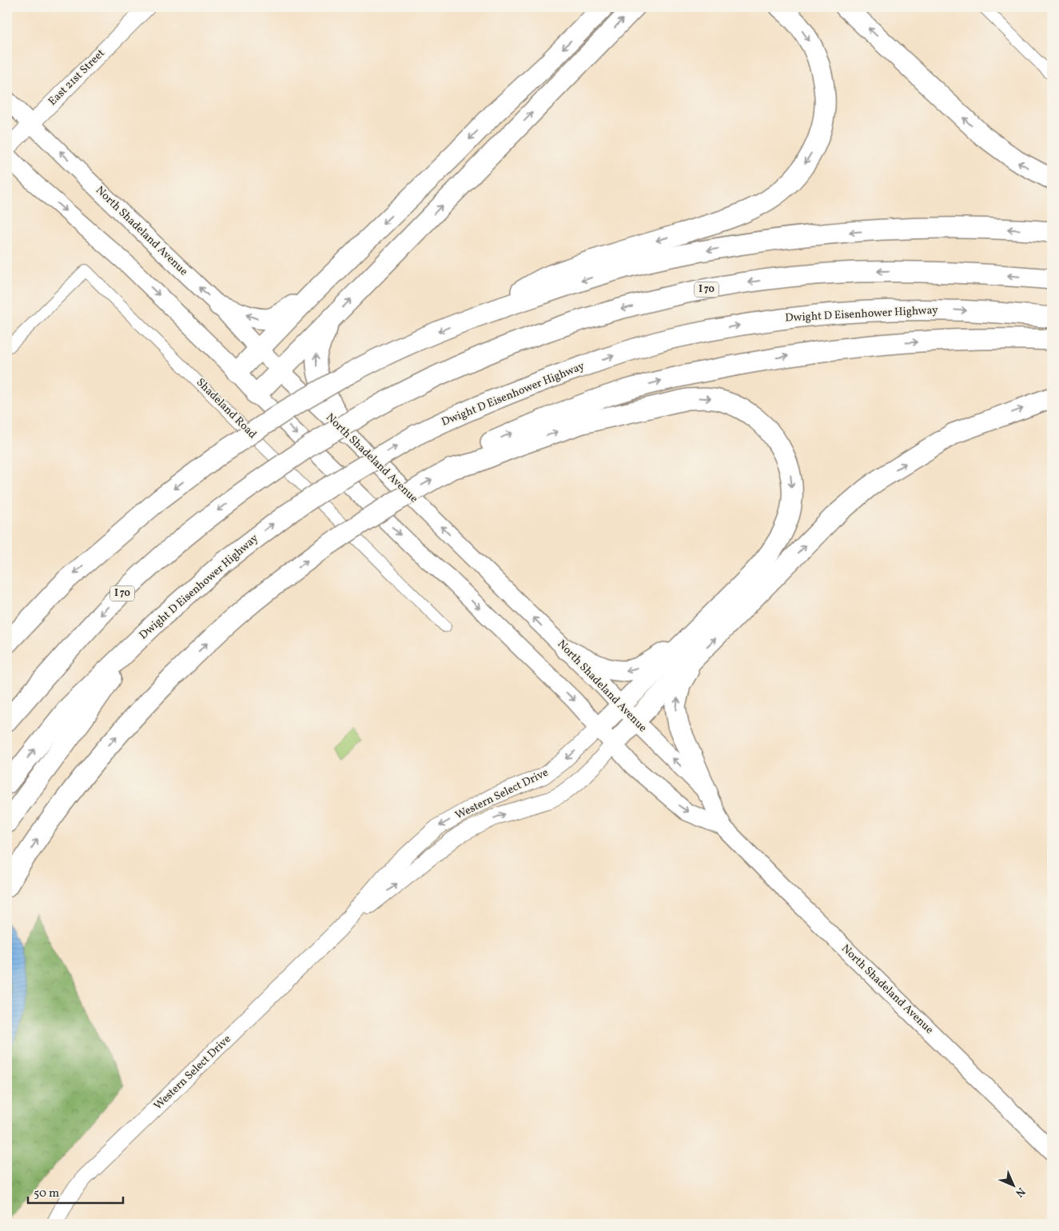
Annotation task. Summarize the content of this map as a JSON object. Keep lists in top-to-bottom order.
{
  "streets": {
    "highway": ["I 70", "Dwight D Eisenhower Highway"],
    "main road": ["North Shadeland Avenue"],
    "street": ["East 21st Street", "Shadeland Road", "Western Select Drive"]
  },
  "crossings": [
    ["East 21st Street", "North Shadeland Avenue"],
    ["North Shadeland Avenue", "Western Select Drive"]
  ],
  "scale_bar": "50 m",
  "north": "bottom right"
}
